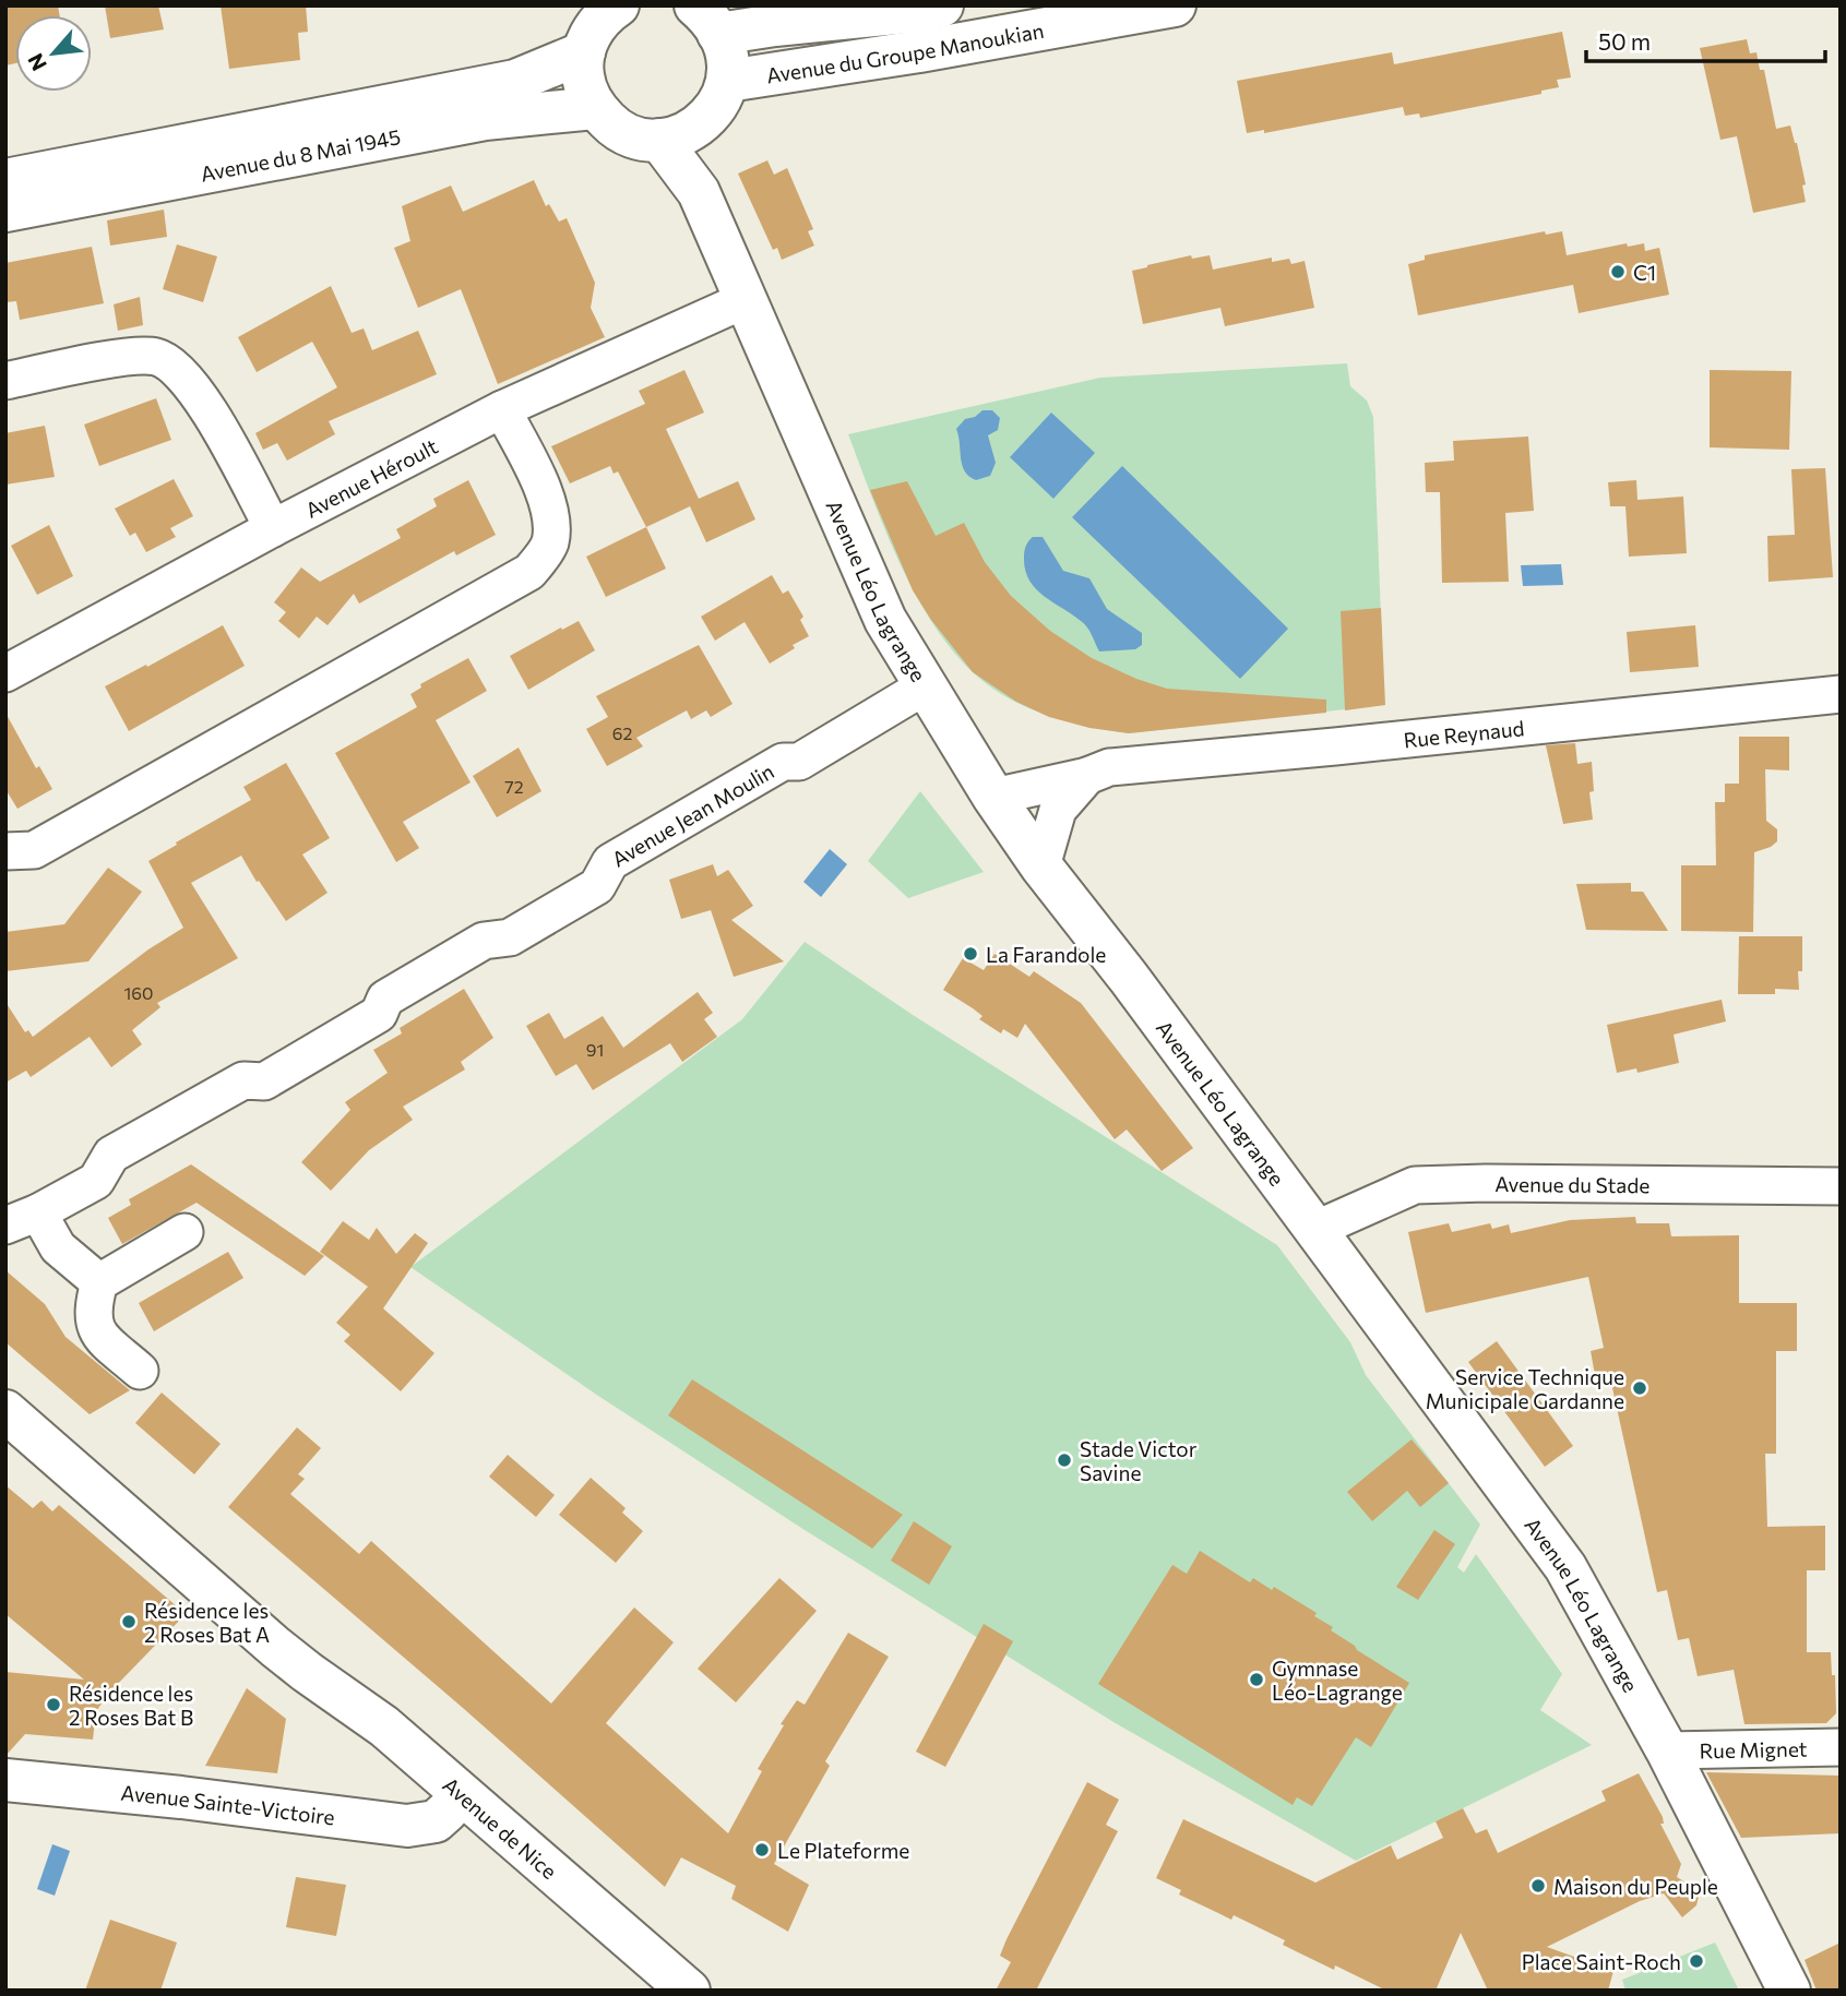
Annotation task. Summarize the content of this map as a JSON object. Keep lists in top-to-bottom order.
{
  "streets": {
    "main road": [
      "Avenue du Groupe Manoukian",
      "Avenue du 8 Mai 1945",
      "Avenue Léo Lagrange",
      "Avenue Sainte-Victoire",
      "Avenue de Nice"
    ],
    "street": [
      "Avenue Héroult",
      "Rue Reynaud",
      "Avenue Jean Moulin",
      "Avenue du Stade",
      "Rue Mignet"
    ]
  },
  "crossings": [
    ["Avenue Héroult", "Avenue Léo Lagrange"],
    ["Avenue Léo Lagrange", "Rue Reynaud"],
    ["Avenue Léo Lagrange", "Avenue Jean Moulin"],
    ["Avenue Léo Lagrange", "Avenue du Stade"],
    ["Avenue Léo Lagrange", "Rue Mignet"],
    ["Avenue Sainte-Victoire", "Avenue de Nice"]
  ],
  "places": [
    "C1",
    "La Farandole",
    "Service Technique Municipale Gardanne",
    "Stade Victor Savine",
    "Résidence les 2 Roses Bat A",
    "Gymnase Léo-Lagrange",
    "Résidence les 2 Roses Bat B",
    "Le Plateforme",
    "Maison du Peuple",
    "Place Saint-Roch"
  ],
  "house_numbers": [
    "62",
    "72",
    "160",
    "91"
  ],
  "scale_bar": "50 m",
  "north": "bottom left"
}
